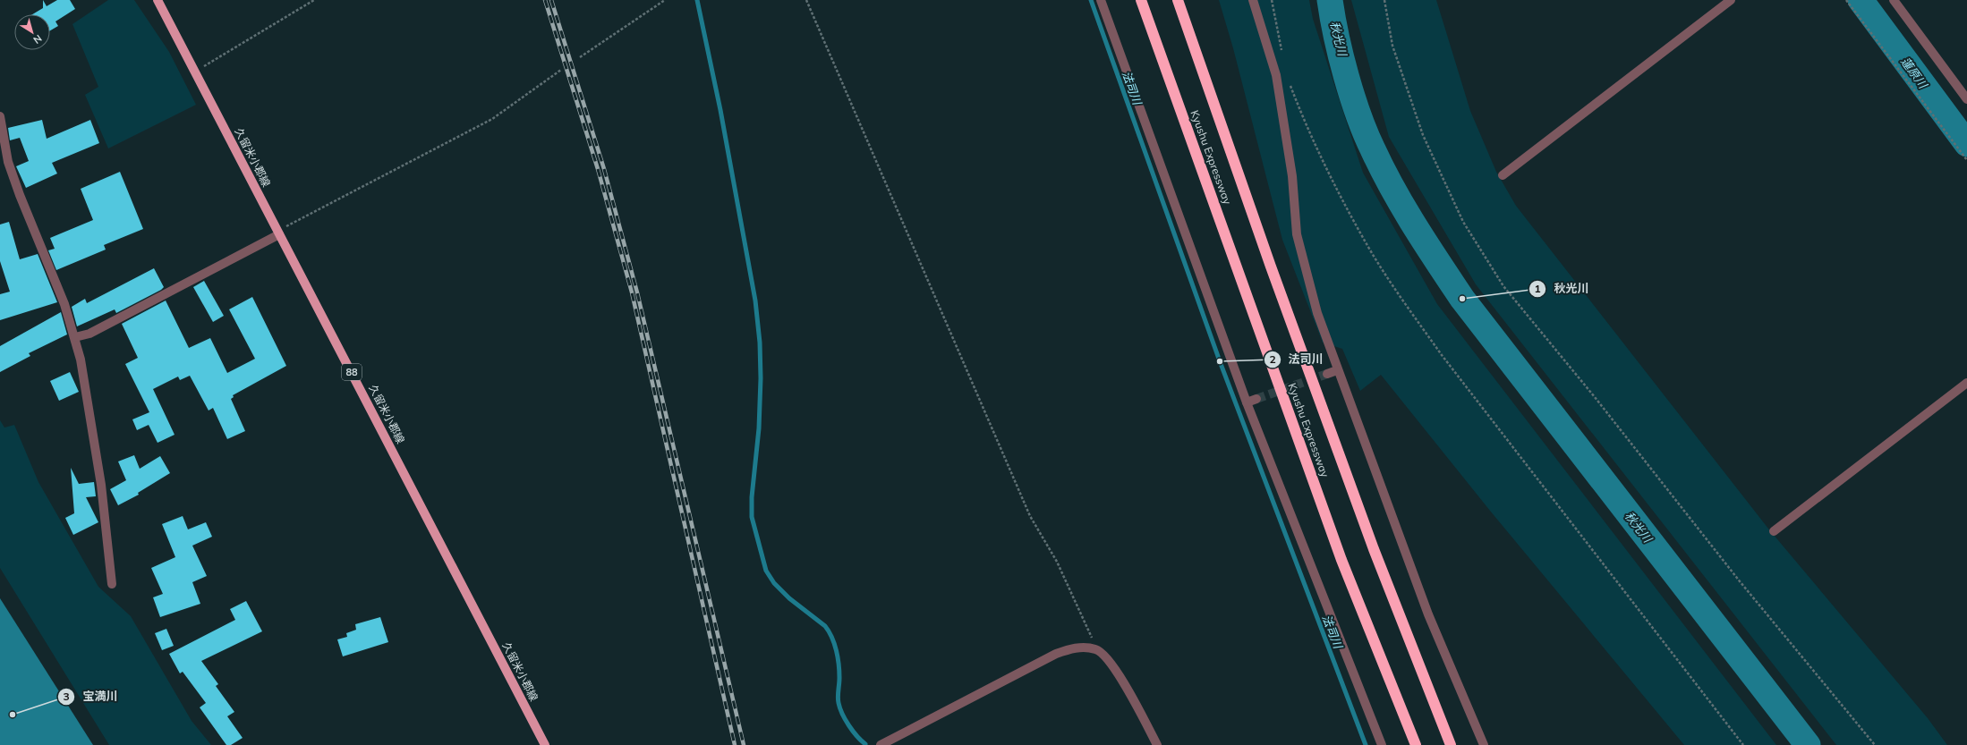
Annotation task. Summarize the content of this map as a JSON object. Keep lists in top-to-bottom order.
{
  "streets": {
    "highway": ["Kyushu Expressway"],
    "main road": ["久留米小郡線", "88"]
  },
  "water": ["秋光川", "蓮原川", "法司川"],
  "places": ["秋光川", "法司川", "宝満川"],
  "north": "bottom right"
}
